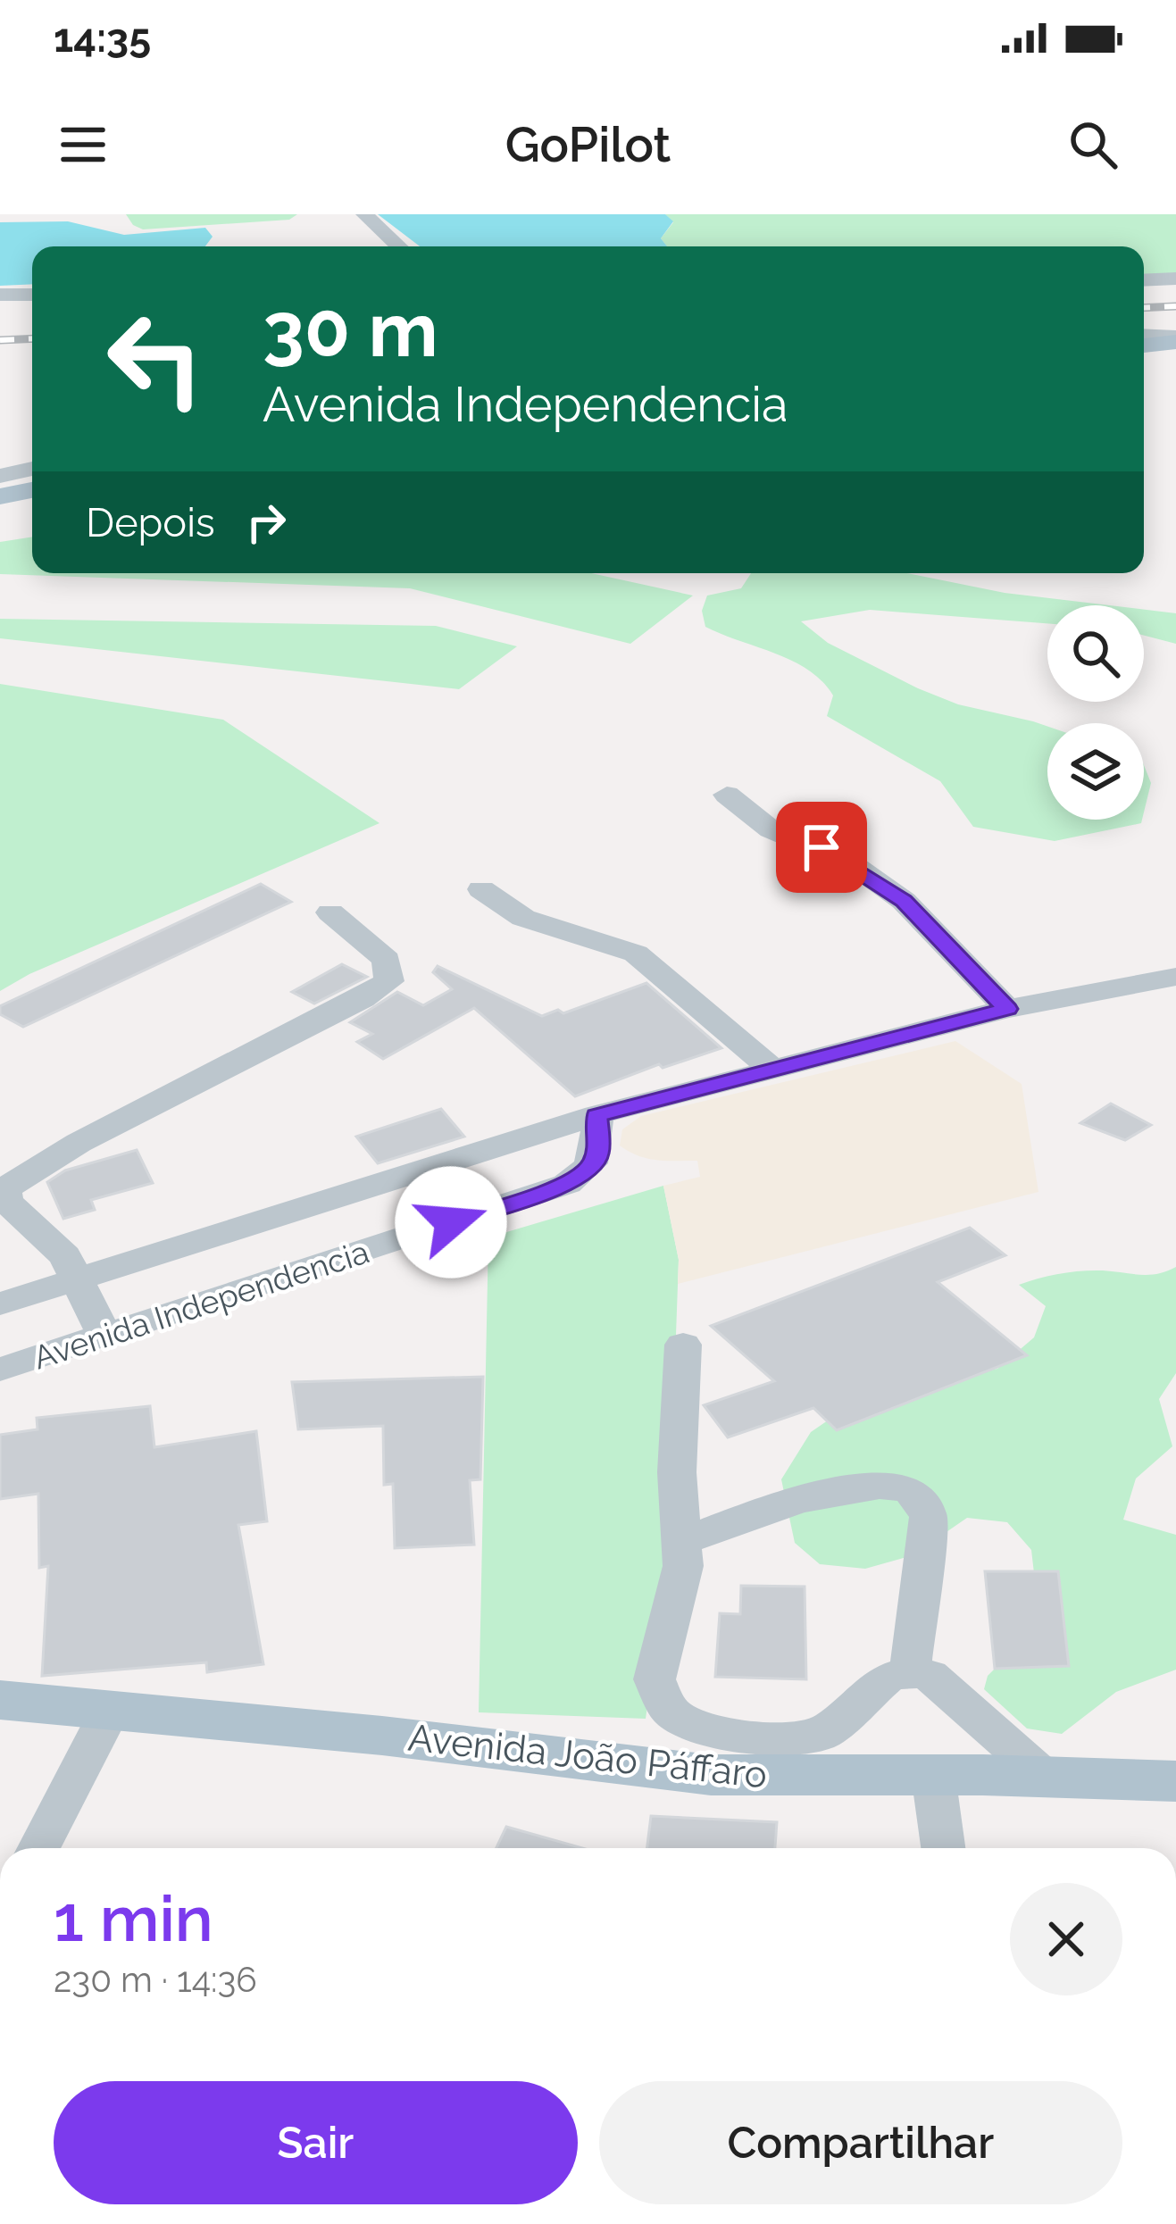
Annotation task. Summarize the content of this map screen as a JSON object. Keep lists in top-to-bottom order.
{
  "streets": {
    "main road": ["Avenida João Páffaro"],
    "street": ["Avenida Independencia"]
  },
  "page": {
    "status": "14:35",
    "header": "GoPilot",
    "turn": ["30 m", "Avenida Independencia"],
    "then": "Depois",
    "heading": ["1 min", "230 m · 14:36"],
    "buttons": ["Sair", "Compartilhar"]
  }
}
